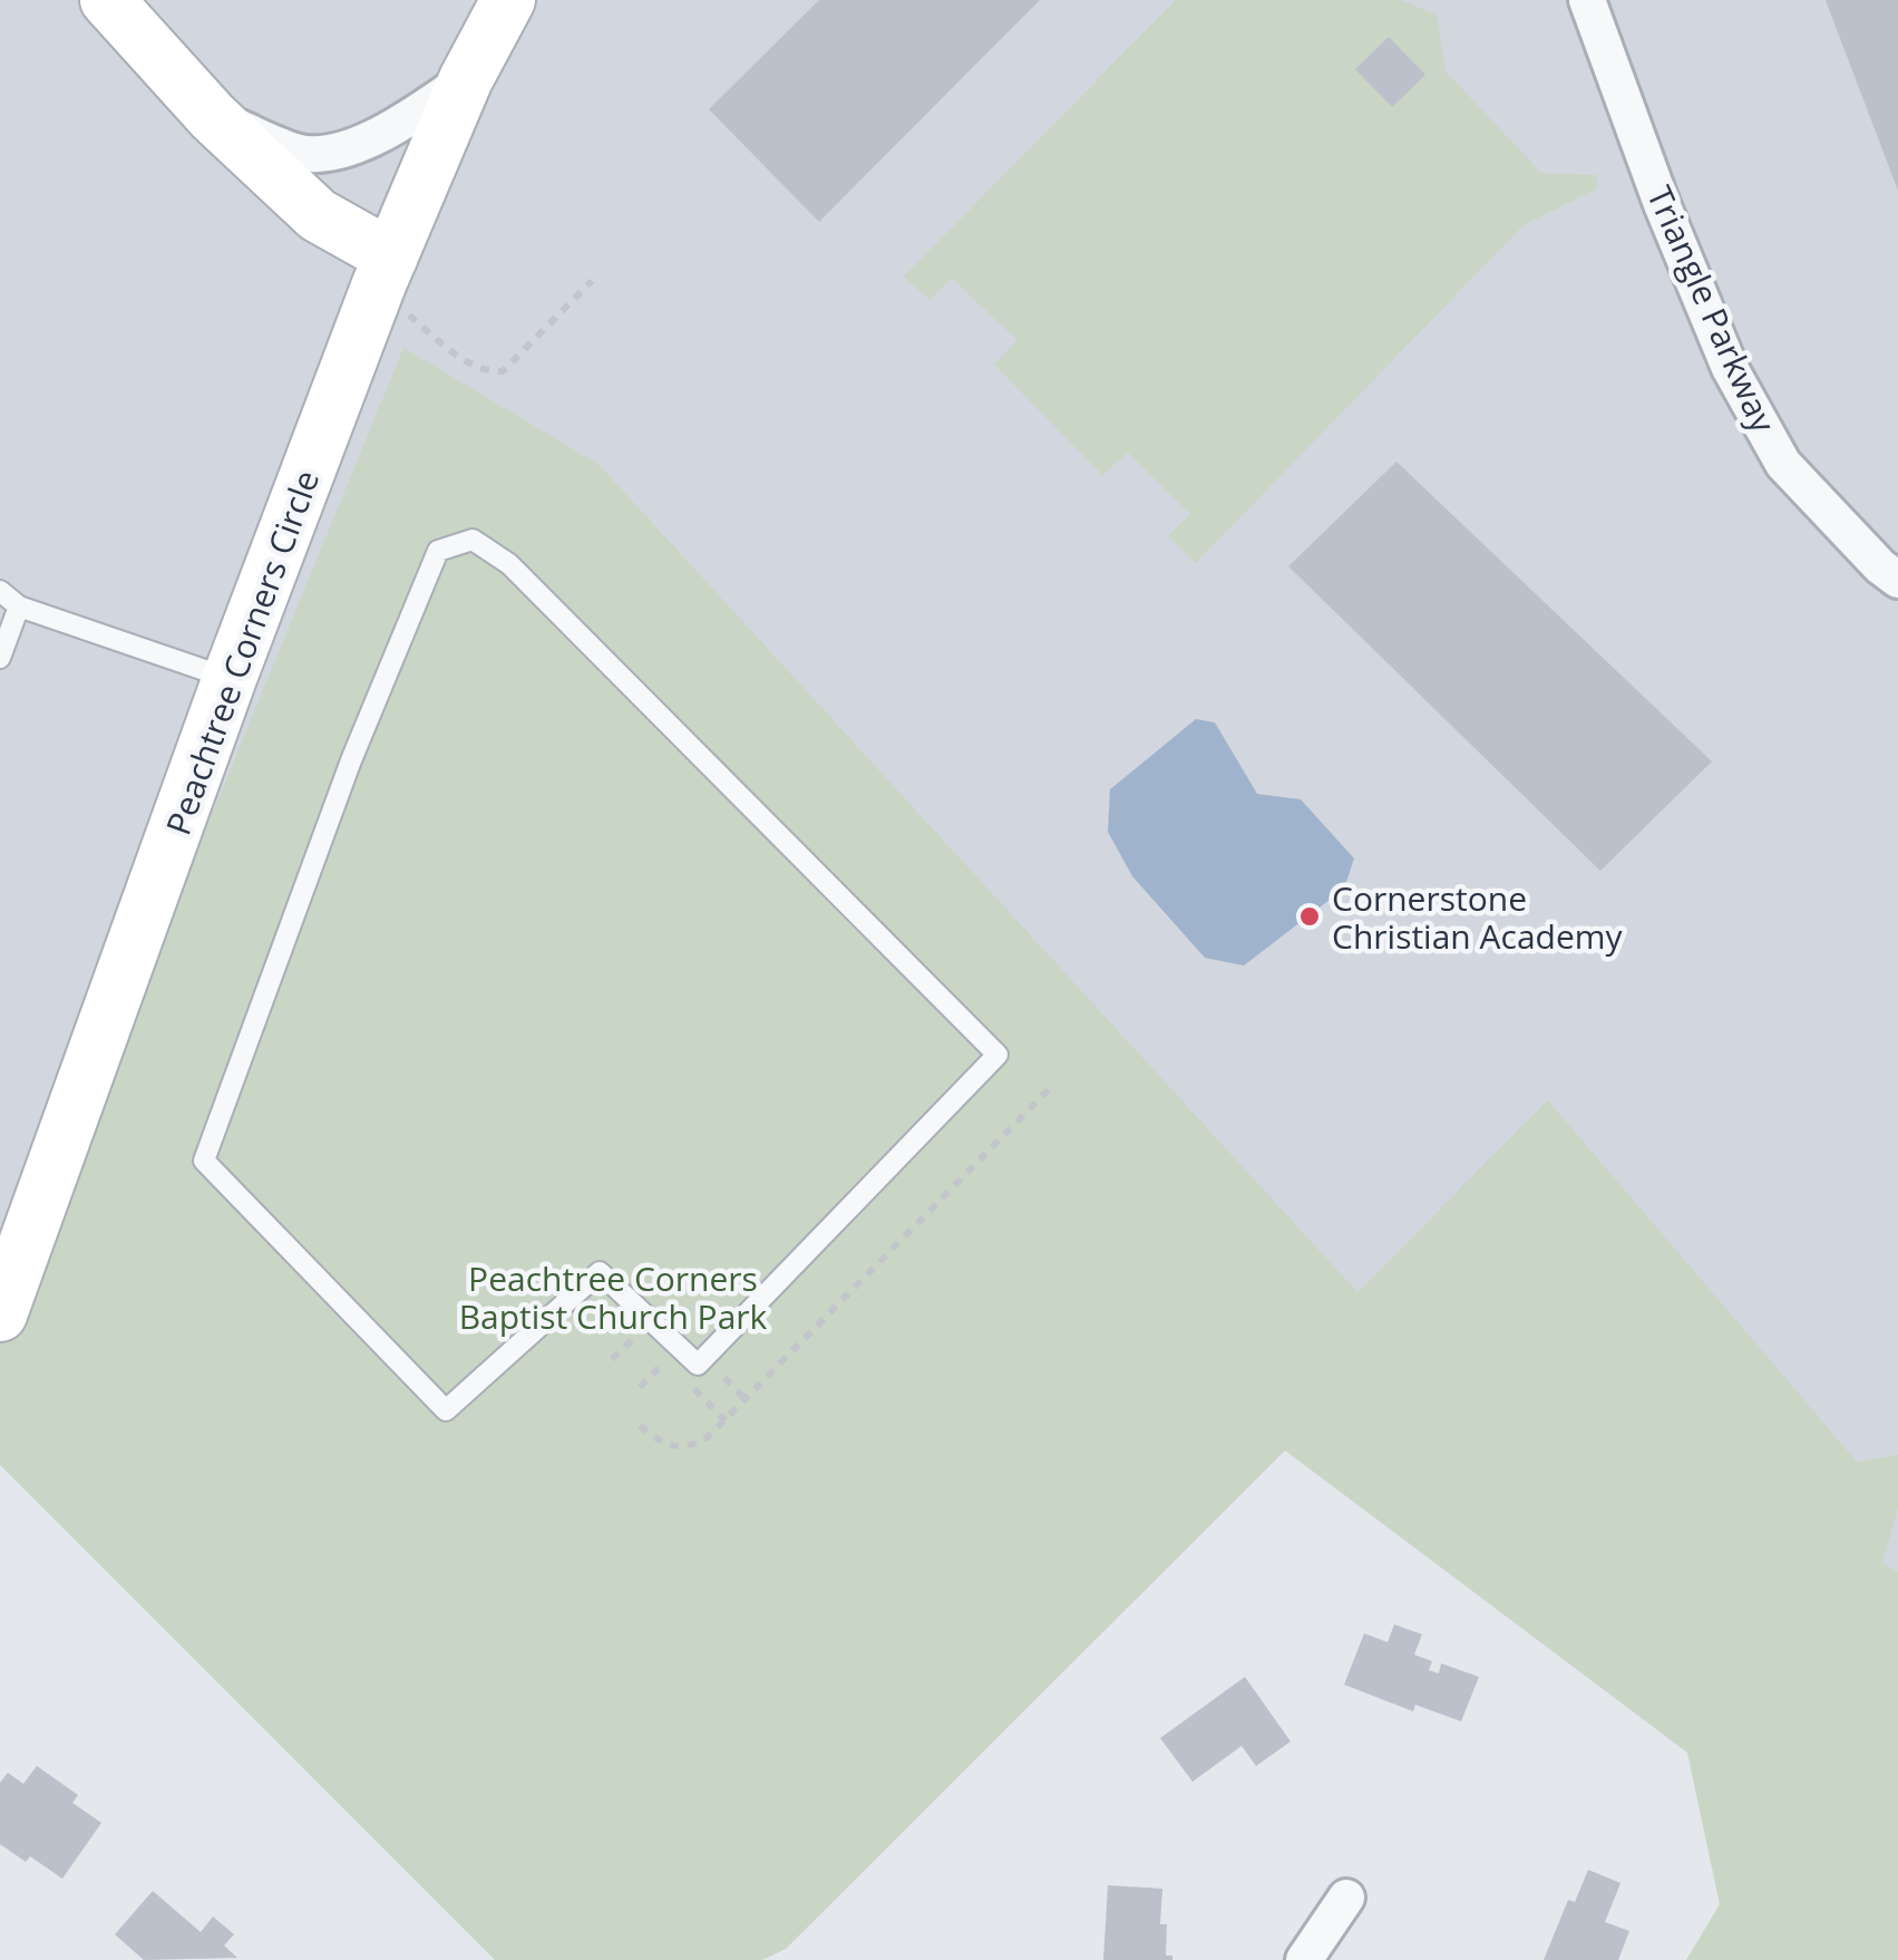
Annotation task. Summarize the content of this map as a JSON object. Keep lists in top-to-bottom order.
{
  "streets": {
    "street": ["Triangle Parkway", "Peachtree Corners Circle"]
  },
  "parks": ["Peachtree Corners Baptist Church Park"],
  "places": ["Cornerstone Christian Academy"]
}
